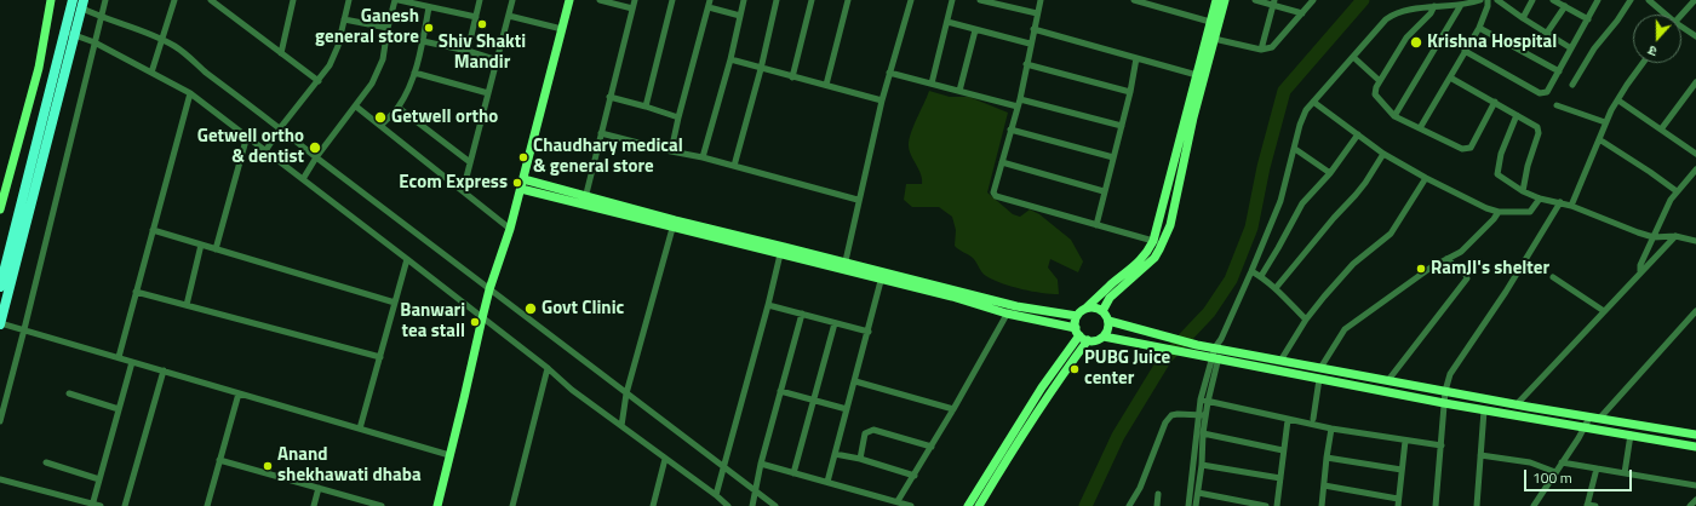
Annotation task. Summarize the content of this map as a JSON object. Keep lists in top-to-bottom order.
{
  "places": [
    "Shiv Shakti Mandir",
    "Ganesh general store",
    "Krishna Hospital",
    "Getwell ortho",
    "Getwell ortho & dentist",
    "Chaudhary medical & general store",
    "Ecom Express",
    "RamJI's shelter",
    "Govt Clinic",
    "Banwari tea stall",
    "PUBG Juice center",
    "Anand shekhawati dhaba"
  ],
  "scale_bar": "100 m",
  "north": "bottom"
}
